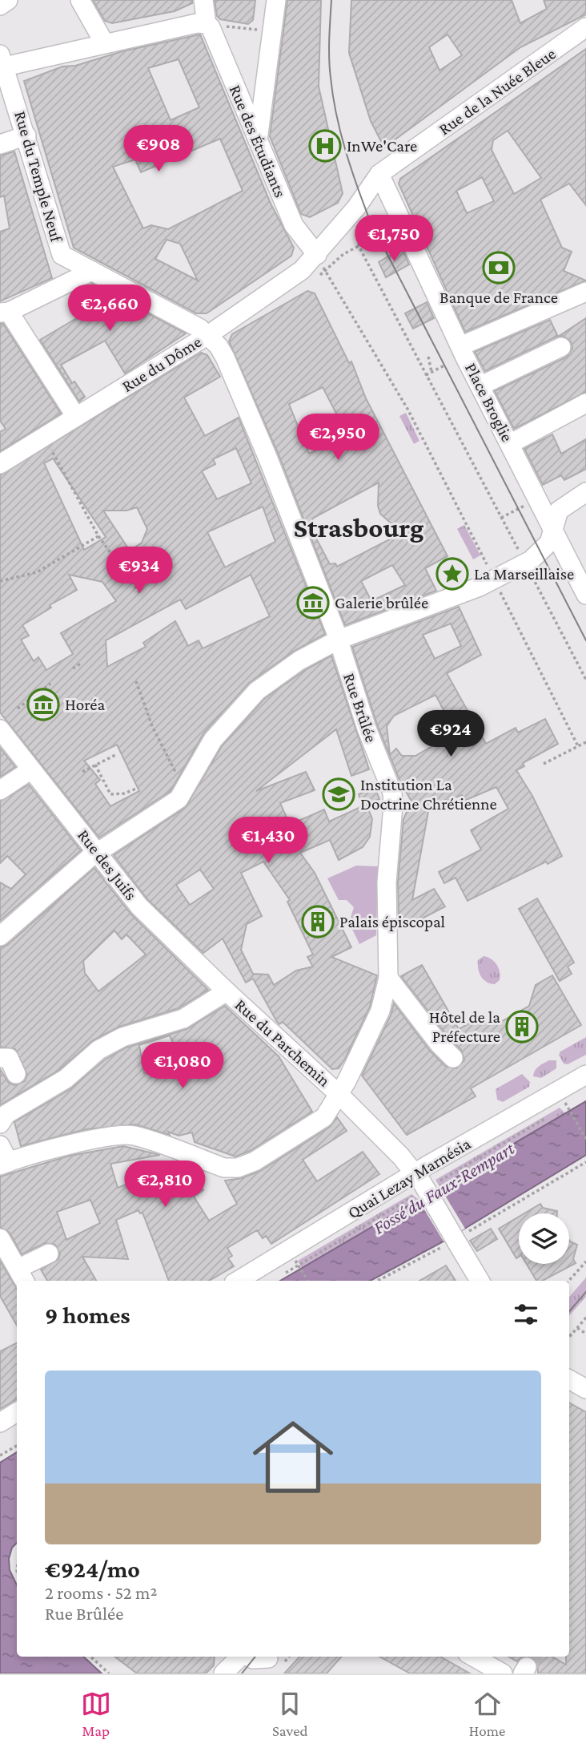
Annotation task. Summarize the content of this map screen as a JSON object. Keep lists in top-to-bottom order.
{
  "streets": {
    "street": [
      "Rue de la Nuée Bleue",
      "Rue des Étudiants",
      "Rue du Temple Neuf",
      "Rue du Dôme",
      "Place Broglie",
      "Rue Brûlée",
      "Rue des Juifs",
      "Rue du Parchemin",
      "Quai Lezay Marnésia"
    ]
  },
  "crossings": [
    ["Rue de la Nuée Bleue", "Place Broglie"],
    ["Rue des Étudiants", "Rue du Dôme"],
    ["Rue du Temple Neuf", "Rue du Dôme"],
    ["Rue du Temple Neuf", "Rue Brûlée"],
    ["Rue du Dôme", "Rue Brûlée"],
    ["Rue Brûlée", "Rue du Parchemin"],
    ["Rue des Juifs", "Rue du Parchemin"],
    ["Rue du Parchemin", "Quai Lezay Marnésia"]
  ],
  "districts": ["Strasbourg"],
  "water": ["Fossé du Faux-Rempart"],
  "places": {
    "hospital": ["InWe'Care"],
    "bank": ["Banque de France"],
    "place": ["La Marseillaise"],
    "museum": ["Galerie brûlée", "Horéa"],
    "school or university": ["Institution La Doctrine Chrétienne"],
    "building": ["Palais épiscopal", "Hôtel de la Préfecture"]
  },
  "page": {
    "price": [
      "€908",
      "€1,750",
      "€2,660",
      "€2,950",
      "€934",
      "€924",
      "€1,430",
      "€1,080",
      "€2,810"
    ],
    "heading": "9 homes",
    "list": [
      {
        "name": "€924/mo",
        "note": "2 rooms · 52 m² · Rue Brûlée"
      }
    ],
    "tabs": ["Map", "Saved", "Home"]
  }
}
